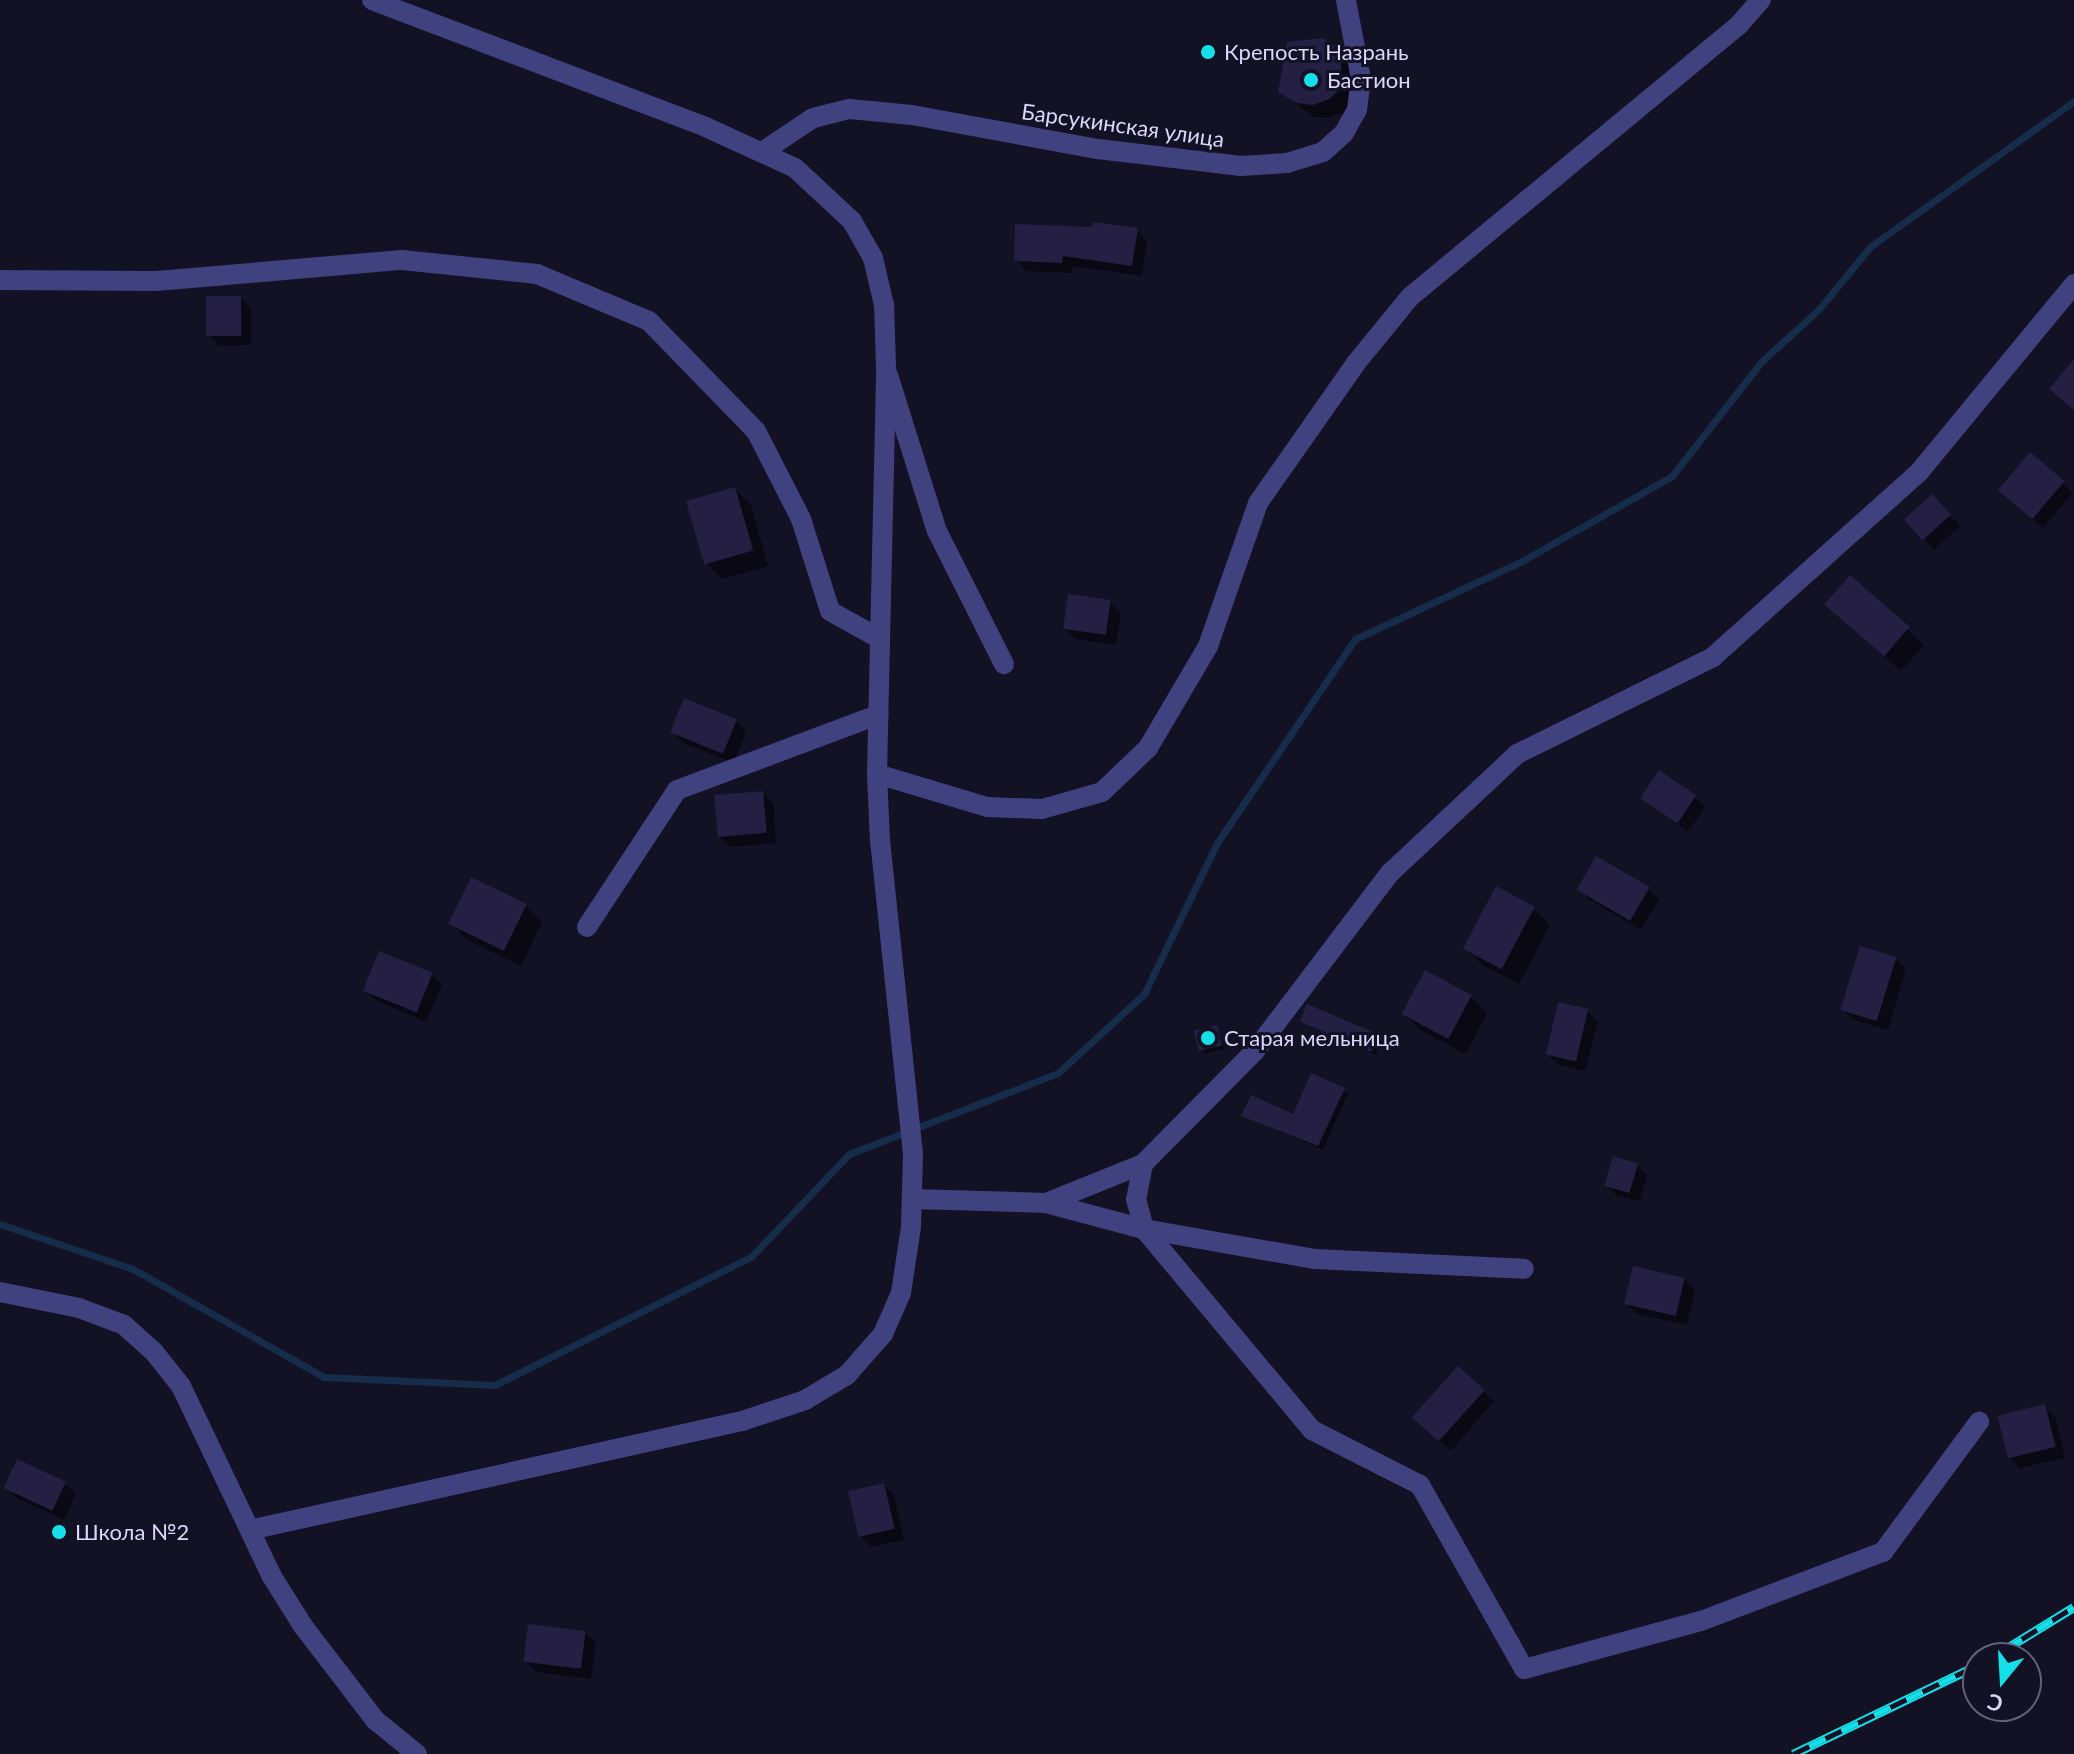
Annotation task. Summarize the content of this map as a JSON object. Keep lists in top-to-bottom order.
{
  "streets": {
    "street": ["Барсукинская улица"]
  },
  "places": [
    "Крепость Назрань",
    "Бастион",
    "Старая мельница",
    "Школа №2"
  ],
  "north": "bottom"
}
